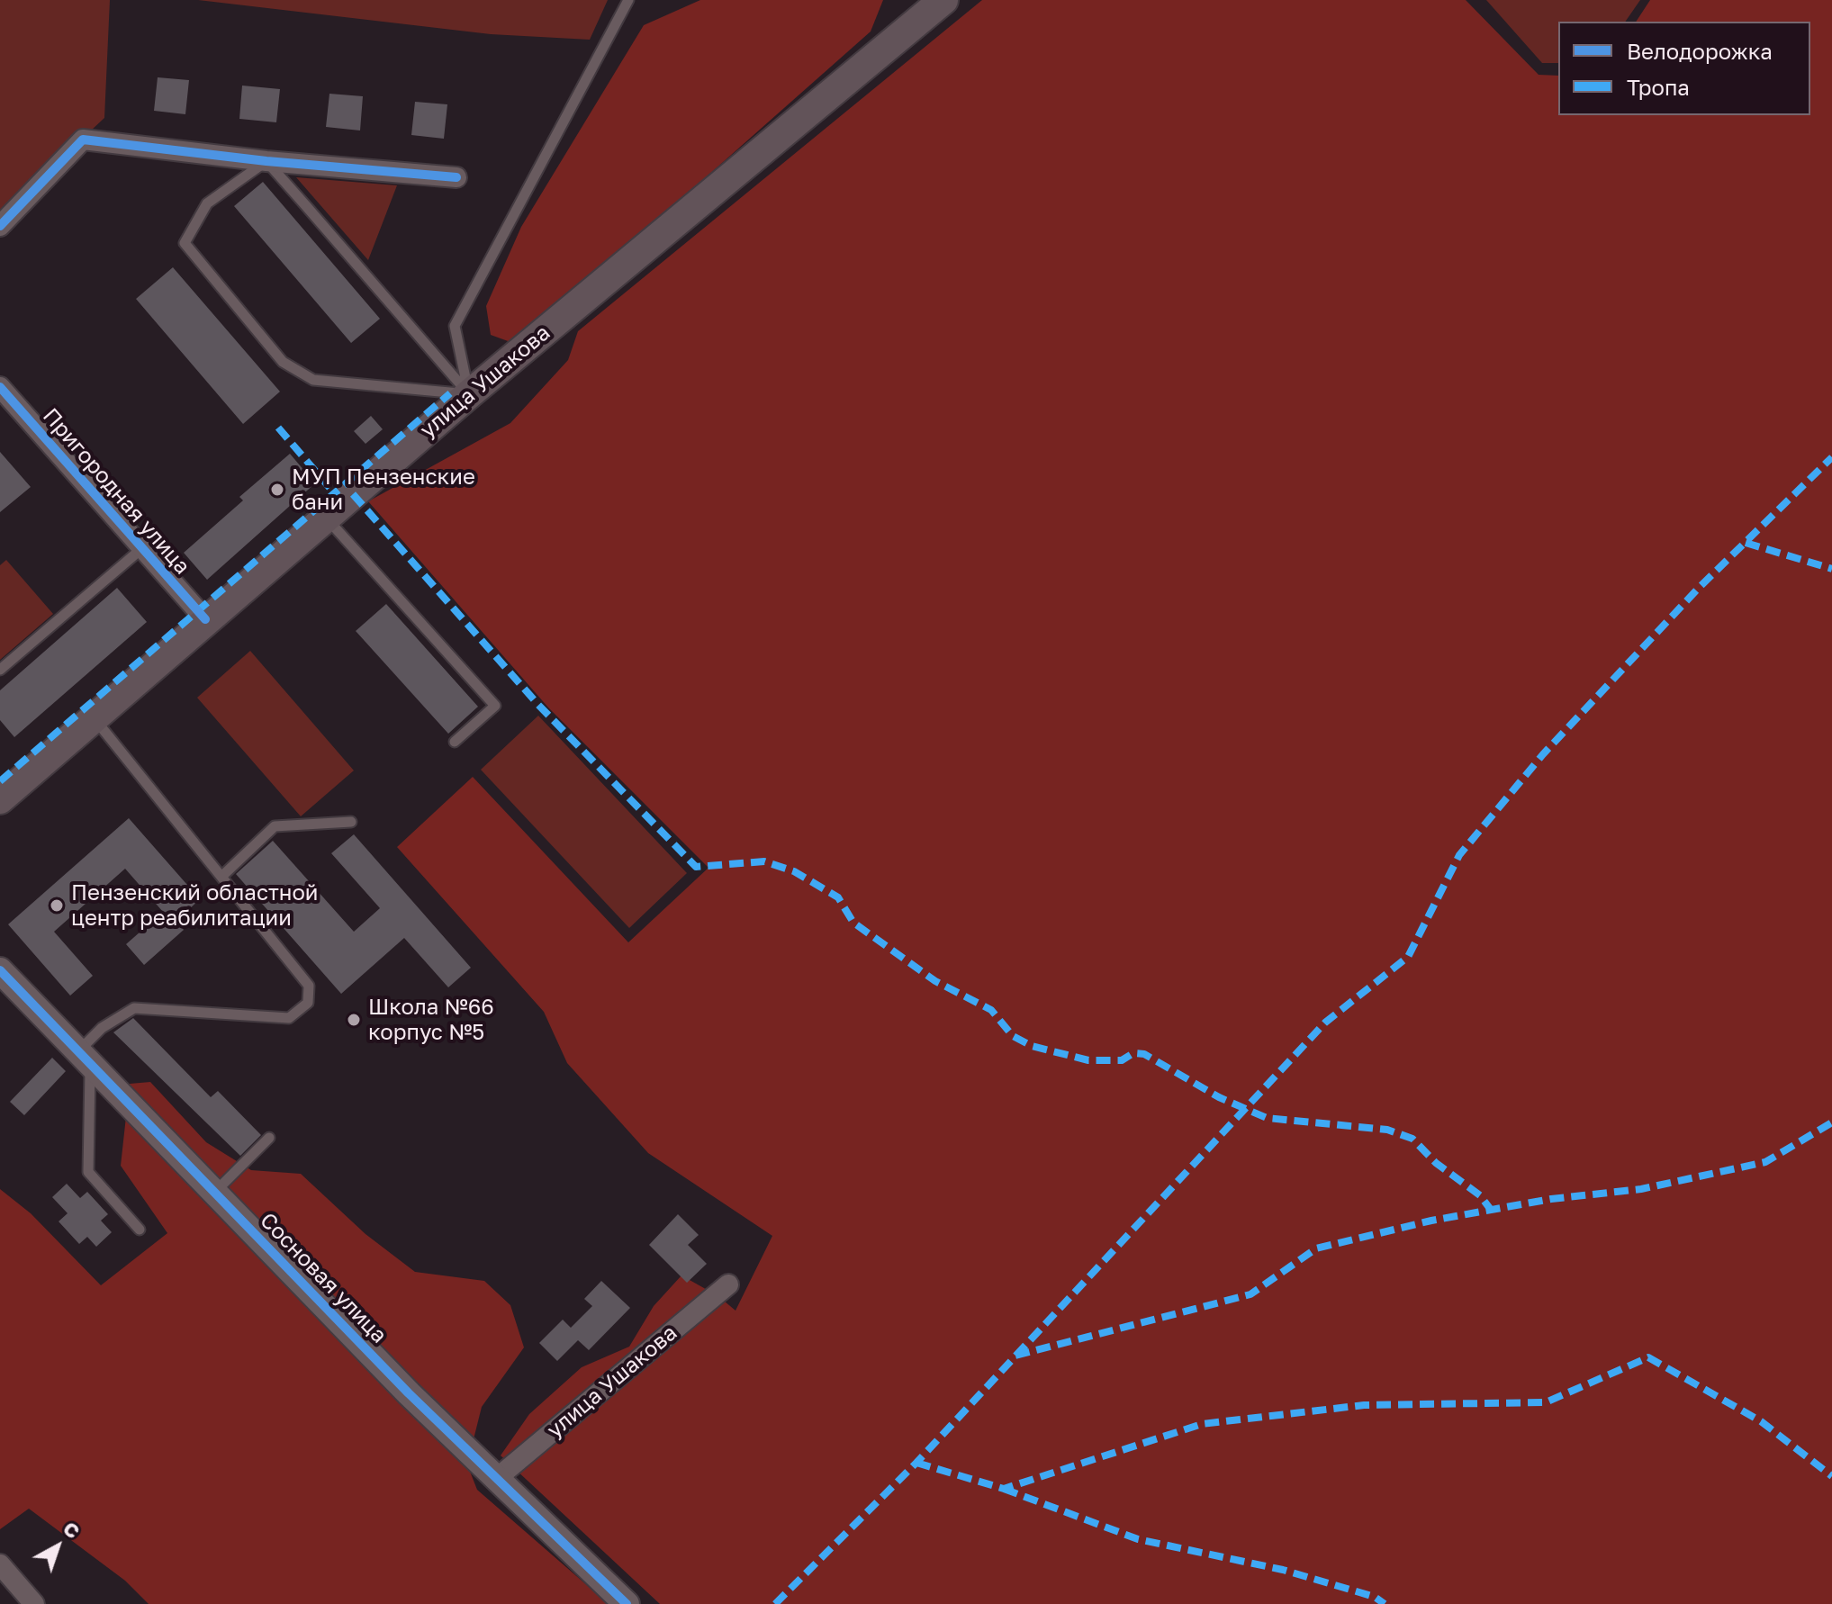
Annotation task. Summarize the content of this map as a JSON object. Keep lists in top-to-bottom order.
{
  "streets": {
    "main road": ["улица Ушакова"],
    "street": ["Пригородная улица", "Сосновая улица"]
  },
  "crossings": [
    ["улица Ушакова", "Пригородная улица"],
    ["улица Ушакова", "Сосновая улица"]
  ],
  "places": ["МУП Пензенские бани", "Пензенский областной центр реабилитации", "Школа №66 корпус №5"],
  "legend": ["Велодорожка", "Тропа"],
  "north": "top right"
}
